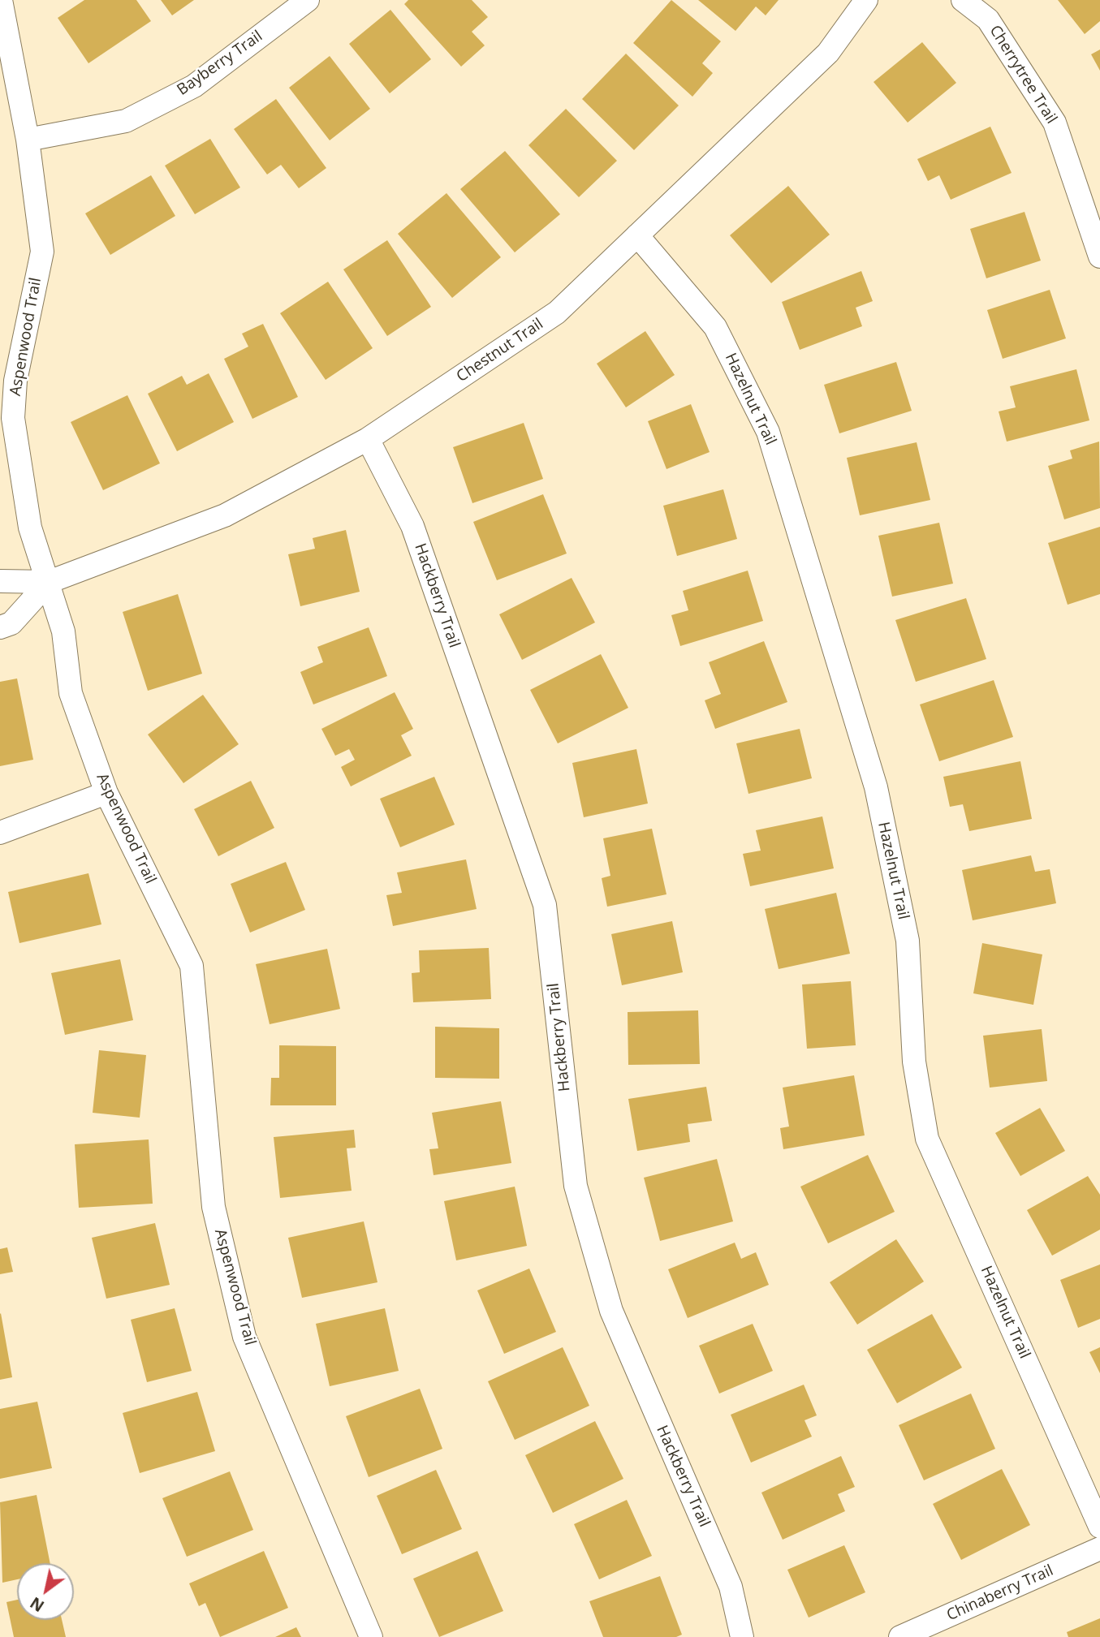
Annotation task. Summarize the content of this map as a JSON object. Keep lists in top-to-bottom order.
{
  "streets": {
    "street": [
      "Bayberry Trail",
      "Cherrytree Trail",
      "Aspenwood Trail",
      "Chestnut Trail",
      "Hazelnut Trail",
      "Hackberry Trail",
      "Chinaberry Trail"
    ]
  },
  "crossings": [
    ["Bayberry Trail", "Aspenwood Trail"],
    ["Aspenwood Trail", "Chestnut Trail"],
    ["Chestnut Trail", "Hazelnut Trail"],
    ["Chestnut Trail", "Hackberry Trail"]
  ],
  "north": "bottom left"
}
